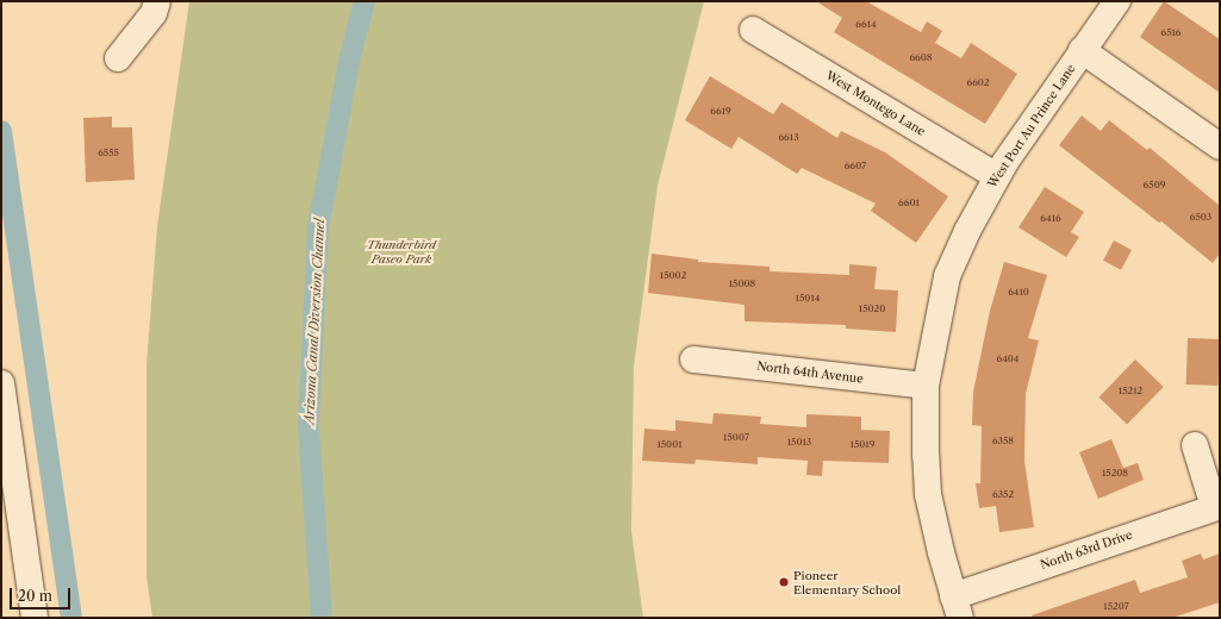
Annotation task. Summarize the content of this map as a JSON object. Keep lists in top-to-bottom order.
{
  "streets": {
    "street": [
      "West Montego Lane",
      "West Port Au Prince Lane",
      "North 64th Avenue",
      "North 63rd Drive"
    ]
  },
  "crossings": [
    ["West Montego Lane", "West Port Au Prince Lane"],
    ["West Port Au Prince Lane", "North 64th Avenue"],
    ["West Port Au Prince Lane", "North 63rd Drive"]
  ],
  "water": ["Arizona Canal Diversion Channel"],
  "parks": ["Thunderbird Paseo Park"],
  "places": ["Pioneer Elementary School"],
  "house_numbers": [
    "6614",
    "6516",
    "6608",
    "6602",
    "6619",
    "6613",
    "6555",
    "6607",
    "6509",
    "6601",
    "6503",
    "6416",
    "15002",
    "15008",
    "6410",
    "15014",
    "15020",
    "6404",
    "15212",
    "15007",
    "6358",
    "15013",
    "15001",
    "15019",
    "15208",
    "6352",
    "15207"
  ],
  "scale_bar": "20 m"
}
